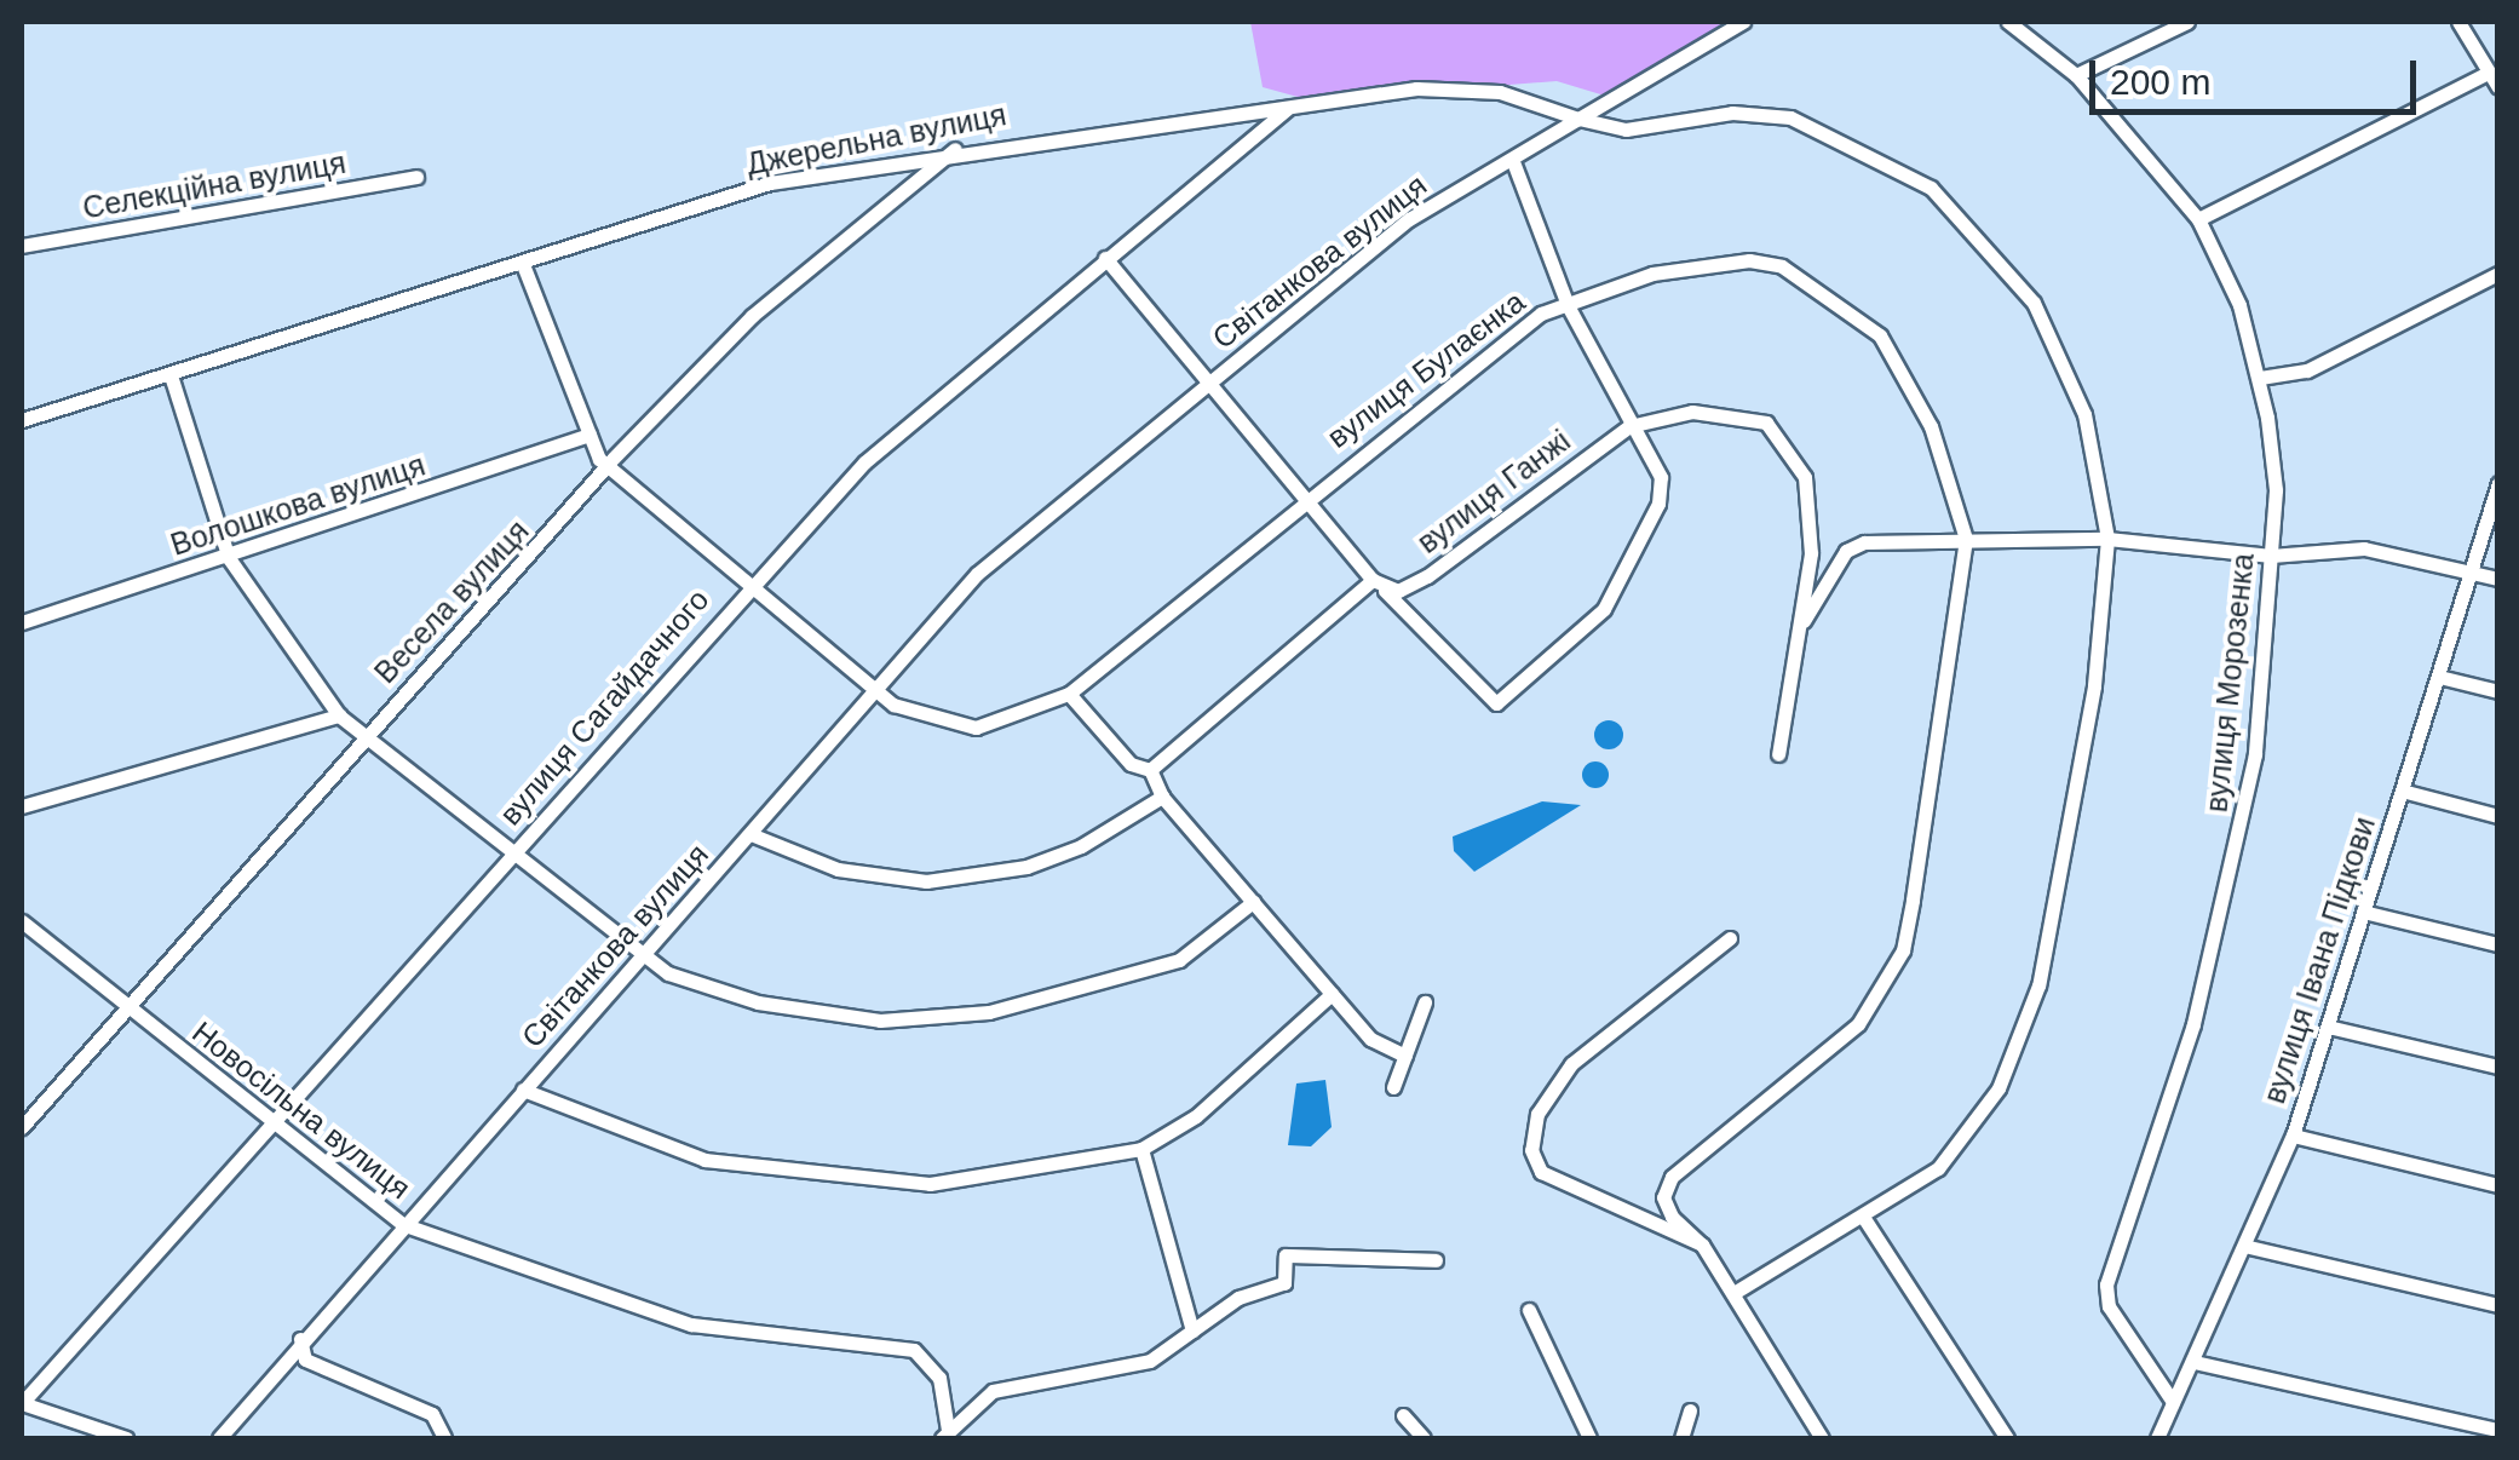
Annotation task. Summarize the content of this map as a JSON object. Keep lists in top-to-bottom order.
{
  "streets": {
    "street": [
      "Джерельна вулиця",
      "Селекційна вулиця",
      "Світанкова вулиця",
      "вулиця Булаєнка",
      "вулиця Ганжі",
      "Волошкова вулиця",
      "Весела вулиця",
      "вулиця Морозенка",
      "вулиця Сагайдачного",
      "вулиця Івана Підкови",
      "Новосільна вулиця"
    ]
  },
  "crossings": [
    ["Джерельна вулиця", "Світанкова вулиця"],
    ["Джерельна вулиця", "вулиця Булаєнка"],
    ["Джерельна вулиця", "Весела вулиця"],
    ["Джерельна вулиця", "вулиця Сагайдачного"],
    ["Світанкова вулиця", "вулиця Булаєнка"],
    ["Світанкова вулиця", "Новосільна вулиця"],
    ["вулиця Булаєнка", "Волошкова вулиця"],
    ["вулиця Булаєнка", "Весела вулиця"],
    ["вулиця Булаєнка", "вулиця Сагайдачного"],
    ["Весела вулиця", "Новосільна вулиця"],
    ["вулиця Морозенка", "вулиця Івана Підкови"],
    ["вулиця Сагайдачного", "Новосільна вулиця"]
  ],
  "scale_bar": "200 m"
}
